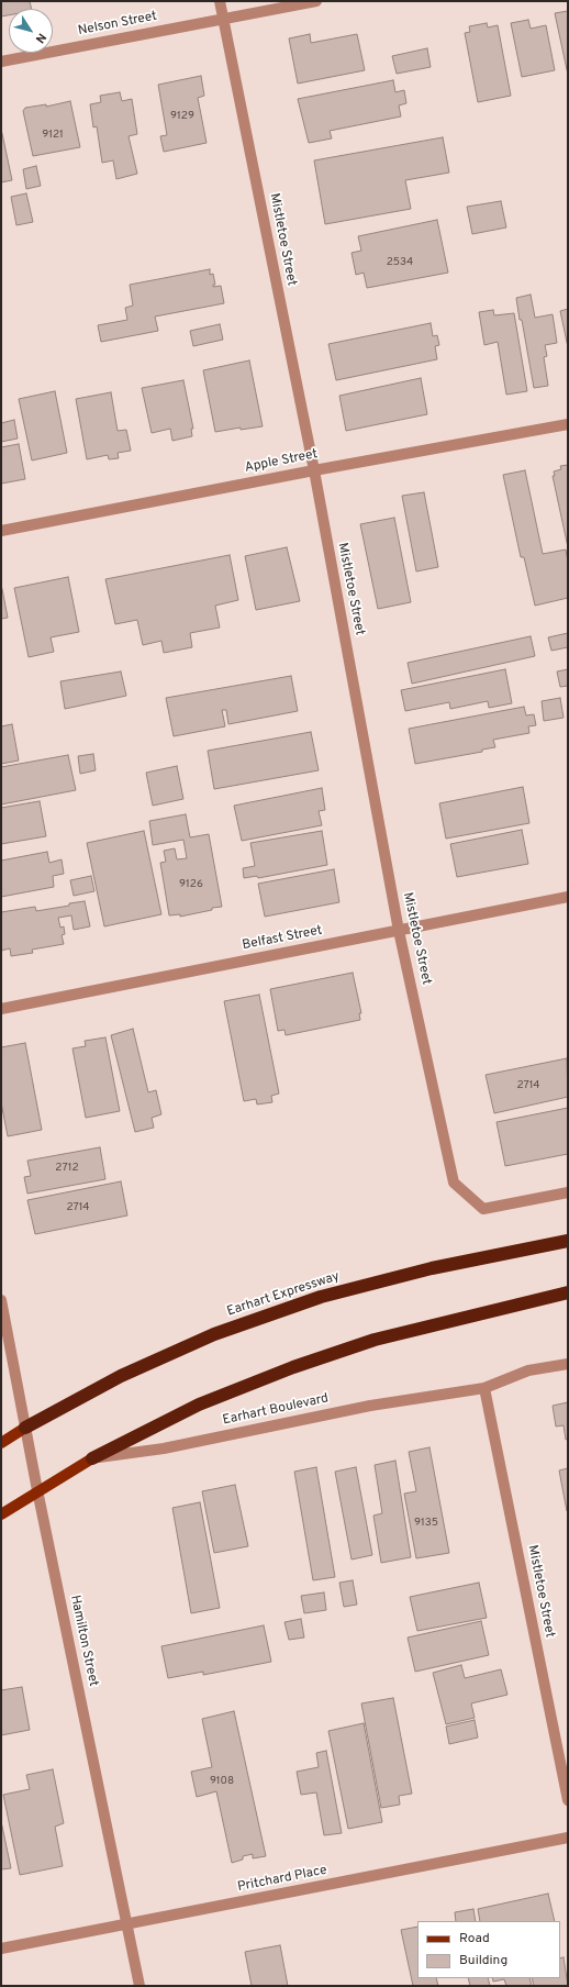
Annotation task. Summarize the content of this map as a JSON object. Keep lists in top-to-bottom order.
{
  "streets": {
    "highway": ["Earhart Expressway"],
    "main road": ["Earhart Boulevard"],
    "street": [
      "Nelson Street",
      "Mistletoe Street",
      "Apple Street",
      "Belfast Street",
      "Hamilton Street",
      "Pritchard Place"
    ]
  },
  "crossings": [
    ["Nelson Street", "Mistletoe Street"],
    ["Mistletoe Street", "Apple Street"],
    ["Mistletoe Street", "Belfast Street"],
    ["Mistletoe Street", "Earhart Boulevard"],
    ["Earhart Expressway", "Hamilton Street"],
    ["Earhart Boulevard", "Hamilton Street"],
    ["Hamilton Street", "Pritchard Place"]
  ],
  "house_numbers": [
    "9129",
    "9121",
    "2534",
    "9126",
    "2714",
    "2712",
    "2714",
    "9135",
    "9108"
  ],
  "legend": ["Road", "Building"],
  "north": "bottom right"
}
